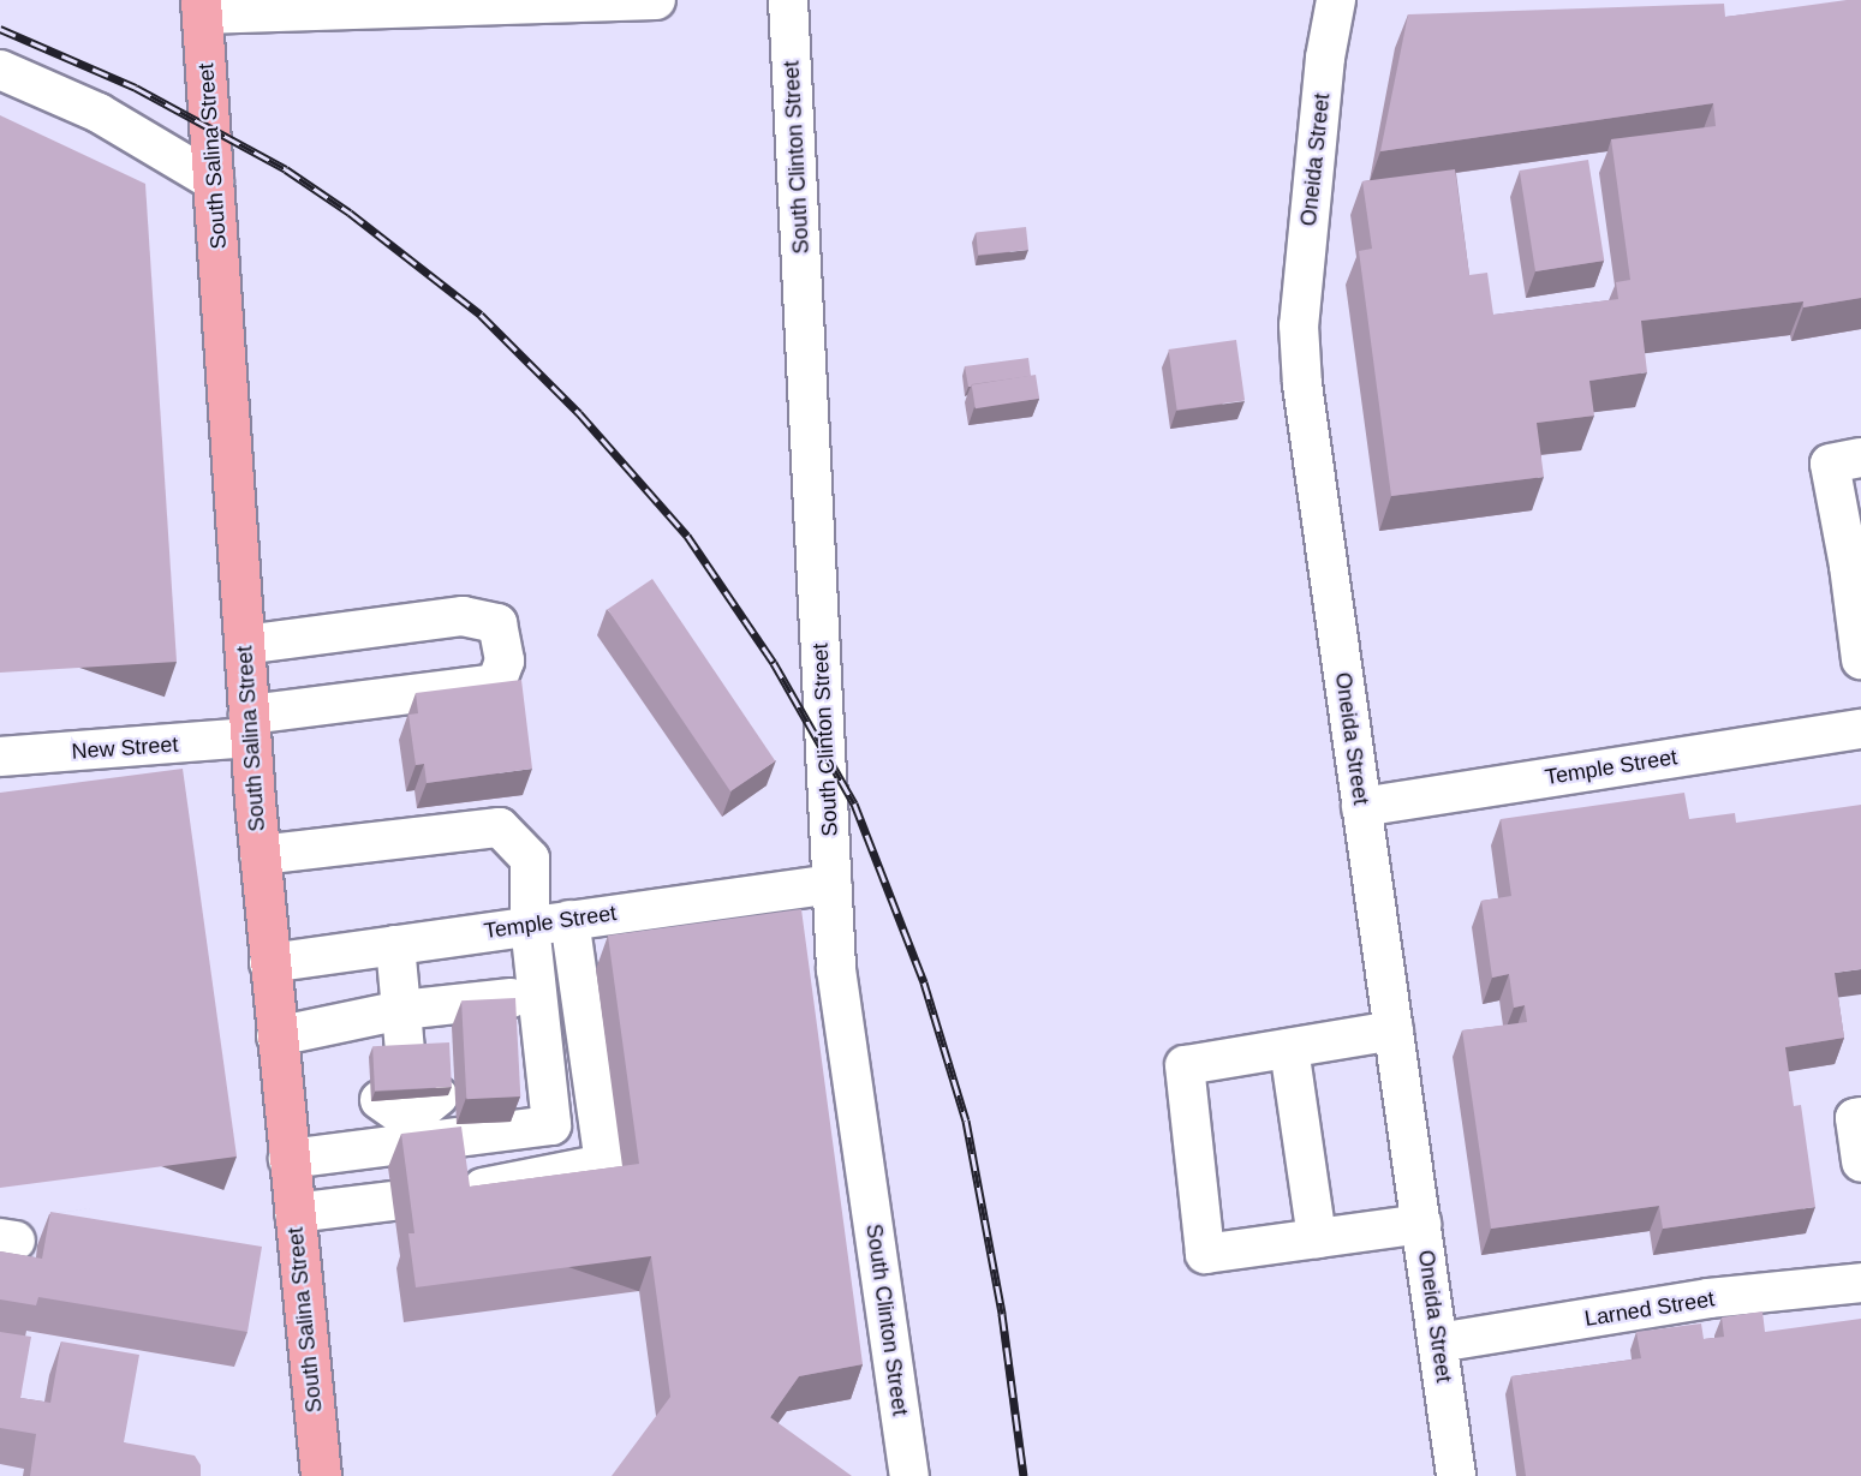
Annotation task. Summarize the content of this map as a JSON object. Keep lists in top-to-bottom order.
{
  "streets": {
    "main road": ["South Salina Street"],
    "street": [
      "South Clinton Street",
      "Oneida Street",
      "New Street",
      "Temple Street",
      "Larned Street"
    ]
  },
  "crossings": [
    ["South Salina Street", "New Street"],
    ["South Salina Street", "Temple Street"],
    ["South Clinton Street", "Temple Street"],
    ["Oneida Street", "Temple Street"],
    ["Oneida Street", "Larned Street"]
  ]
}
